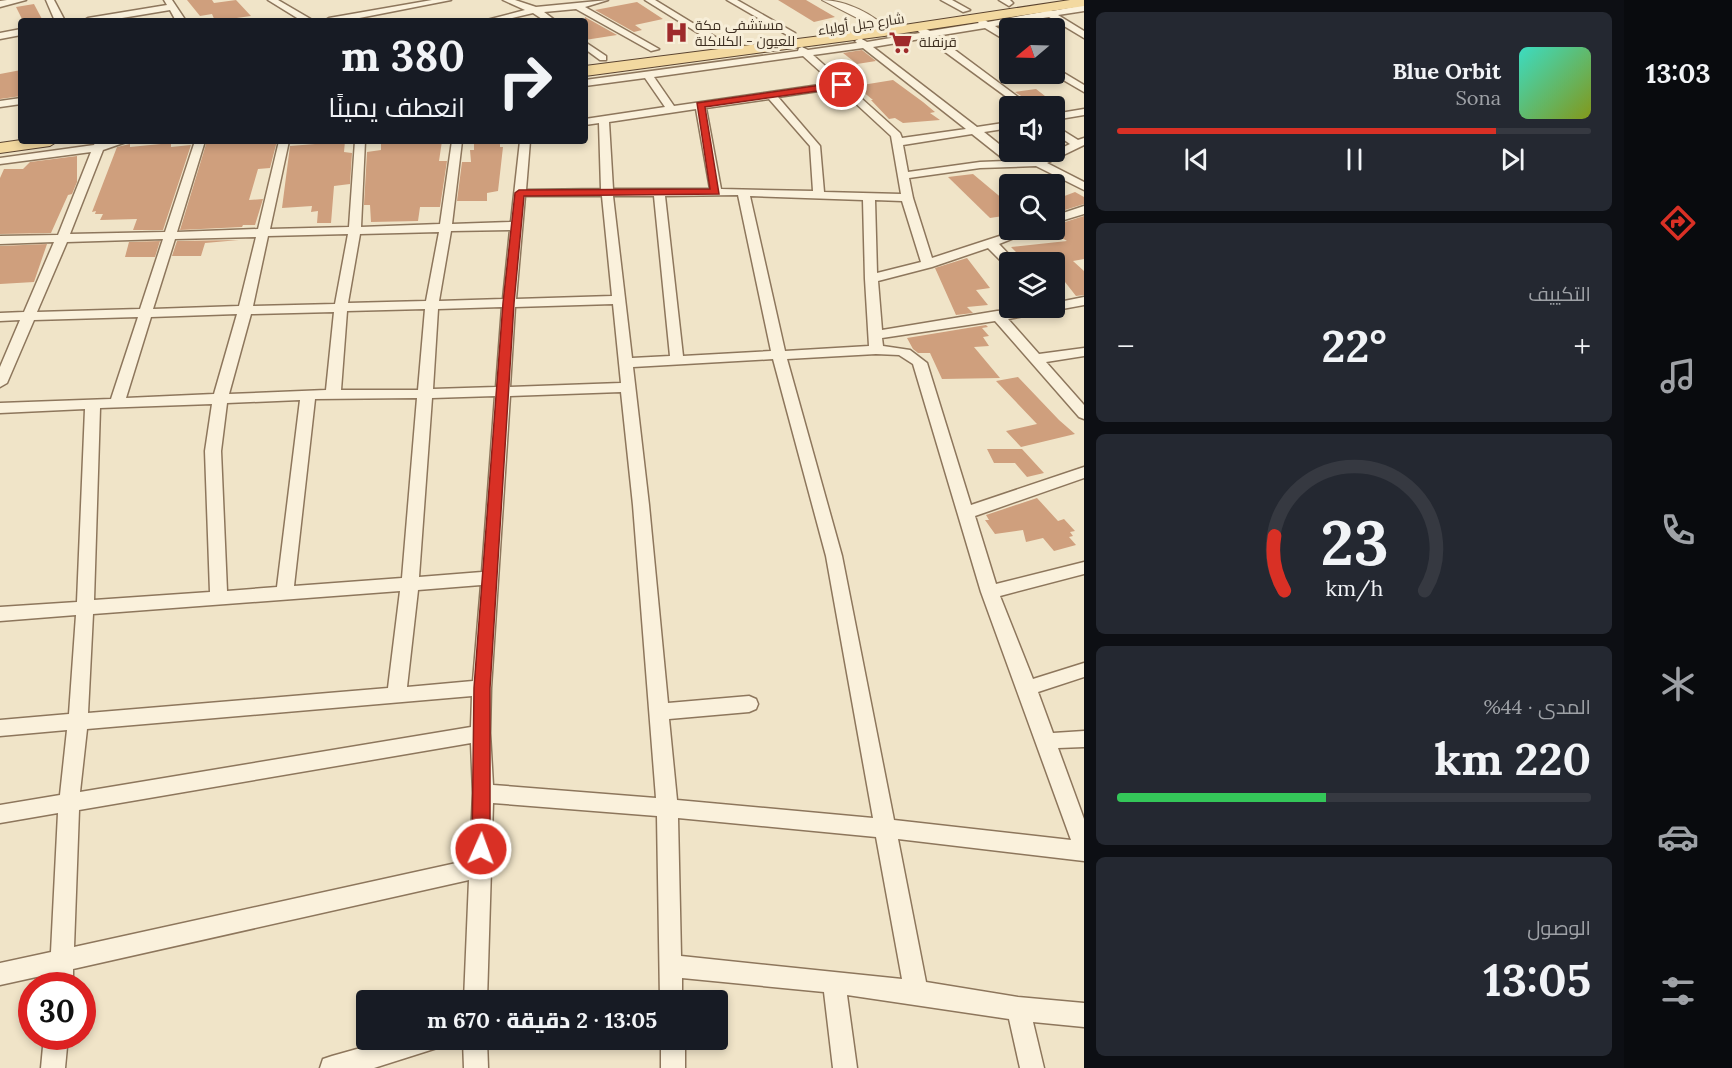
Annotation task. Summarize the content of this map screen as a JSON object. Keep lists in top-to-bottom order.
{
  "streets": {
    "main road": ["شارع جبل أولياء"]
  },
  "places": {
    "hospital": ["مستشفى مكة للعيون - الكلاكلة"],
    "supermarket": ["قرنفلة"]
  },
  "north": "left",
  "page": {
    "tabs": "13:03",
    "turn": ["380 m", "انعطف يمينًا"],
    "song": ["Blue Orbit", "Sona"],
    "tile": [
      "التكييف",
      ["المدى · 44%", "220 km"],
      ["الوصول", "13:05"]
    ],
    "heat": ["−", "22°", "+"],
    "limit": "30",
    "trip": "13:05 · 2 دقيقة · 670 m",
    "gauge": ["23", "km/h"]
  }
}
